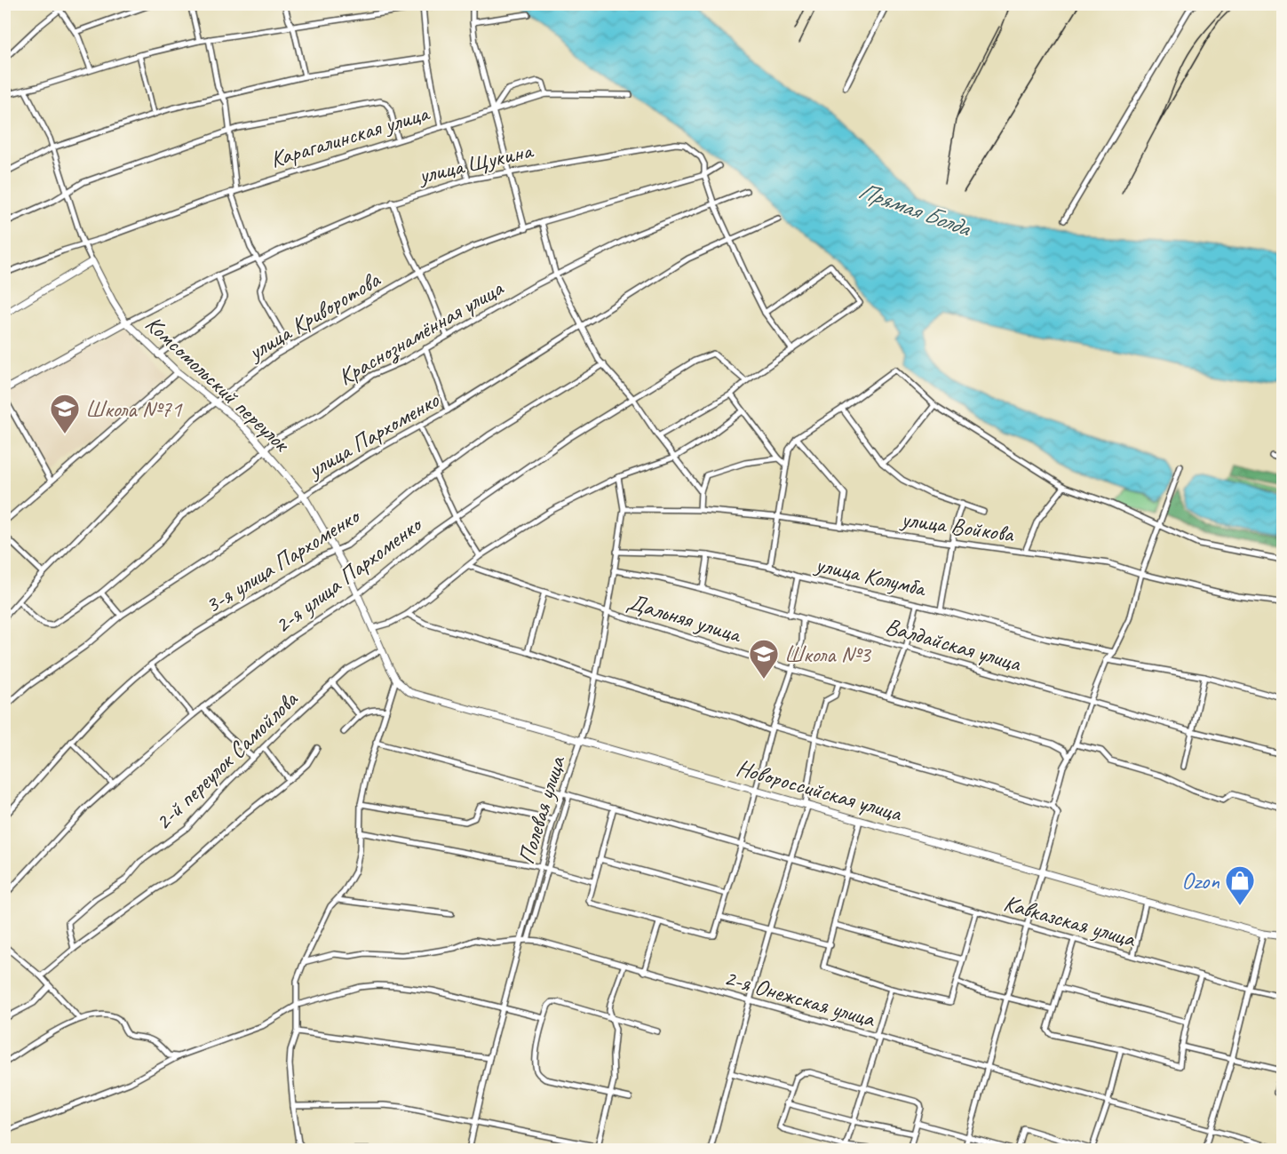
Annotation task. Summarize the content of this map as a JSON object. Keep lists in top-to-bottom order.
{
  "streets": {
    "street": [
      "Карагалинская улица",
      "улица Щукина",
      "улица Криворотова",
      "Краснознамённая улица",
      "Комсомольский переулок",
      "улица Пархоменко",
      "улица Войкова",
      "3-я улица Пархоменко",
      "2-я улица Пархоменко",
      "улица Колумба",
      "Дальняя улица",
      "Валдайская улица",
      "2-й переулок Самойлова",
      "Новороссийская улица",
      "Полевая улица",
      "Кавказская улица",
      "2-я Онежская улица"
    ]
  },
  "crossings": [
    ["улица Щукина", "улица Криворотова"],
    ["улица Щукина", "Комсомольский переулок"],
    ["улица Криворотова", "Краснознамённая улица"],
    ["улица Криворотова", "Комсомольский переулок"],
    ["Краснознамённая улица", "Комсомольский переулок"],
    ["Комсомольский переулок", "улица Пархоменко"],
    ["Комсомольский переулок", "3-я улица Пархоменко"],
    ["Комсомольский переулок", "2-я улица Пархоменко"],
    ["Комсомольский переулок", "Новороссийская улица"],
    ["улица Войкова", "Полевая улица"],
    ["улица Колумба", "Полевая улица"],
    ["Дальняя улица", "Полевая улица"],
    ["Валдайская улица", "Полевая улица"],
    ["2-й переулок Самойлова", "Новороссийская улица"],
    ["Новороссийская улица", "Полевая улица"],
    ["Полевая улица", "2-я Онежская улица"]
  ],
  "water": ["Прямая Болда"],
  "places": {
    "school or university": ["Школа №71", "Школа №3"],
    "shop": ["Ozon"]
  }
}
